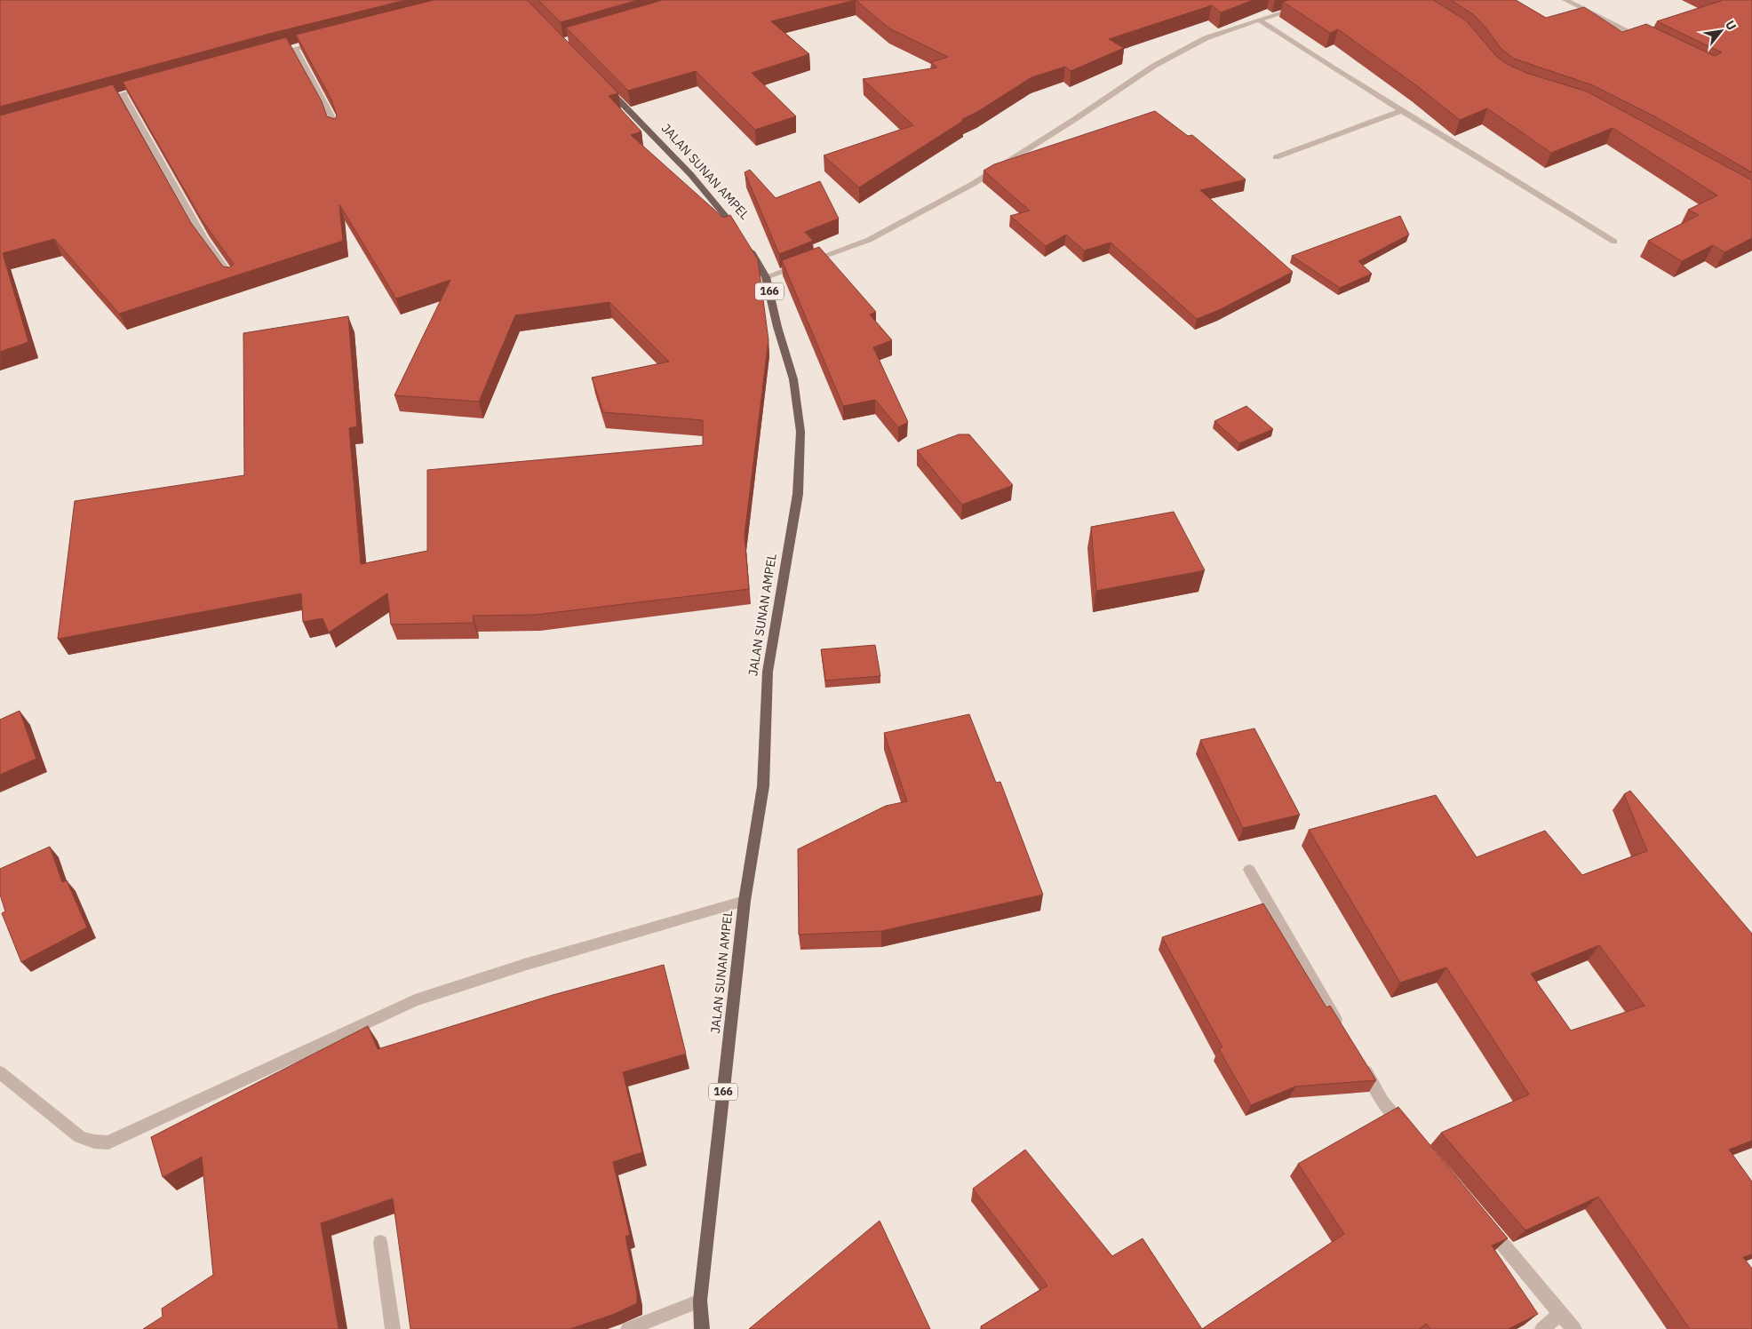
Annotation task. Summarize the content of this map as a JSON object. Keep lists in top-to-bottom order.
{
  "streets": {
    "main road": ["JALAN SUNAN AMPEL", "166"]
  },
  "north": "top right"
}
